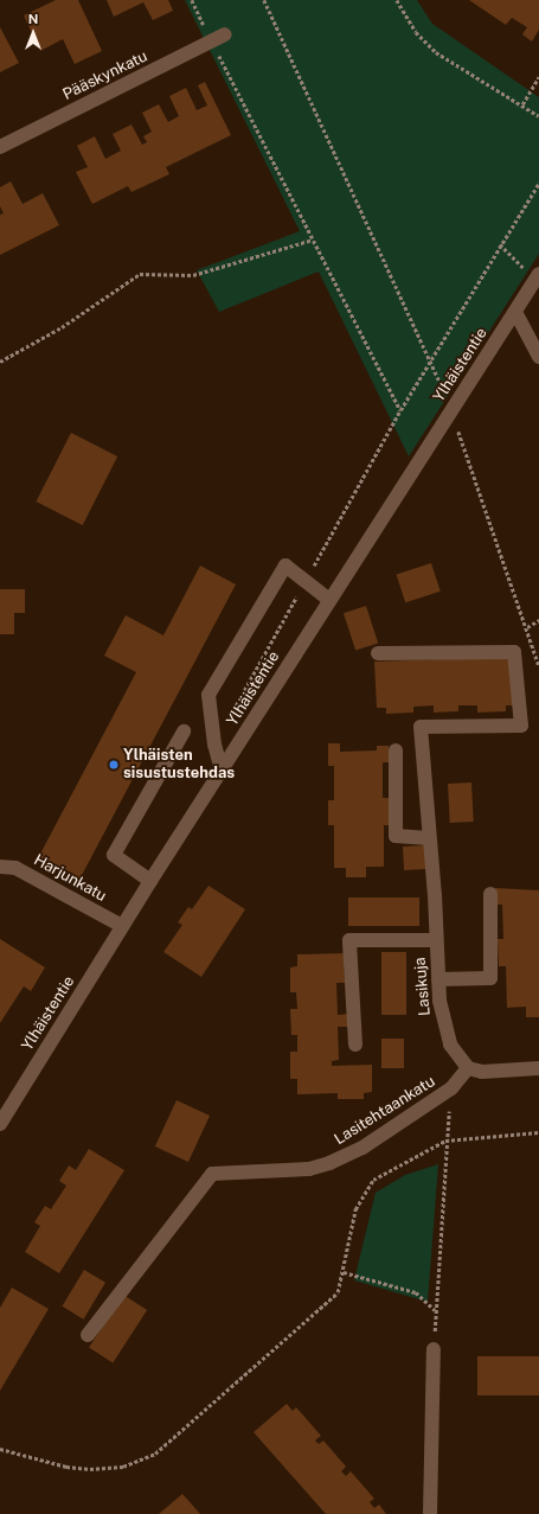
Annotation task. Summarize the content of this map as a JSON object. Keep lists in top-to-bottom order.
{
  "streets": {
    "street": [
      "Pääskynkatu",
      "Ylhäistentie",
      "Harjunkatu",
      "Lasikuja",
      "Lasitehtaankatu"
    ]
  },
  "crossings": [
    ["Ylhäistentie", "Harjunkatu"],
    ["Lasikuja", "Lasitehtaankatu"]
  ],
  "places": ["Ylhäisten sisustustehdas"],
  "north": "top"
}
